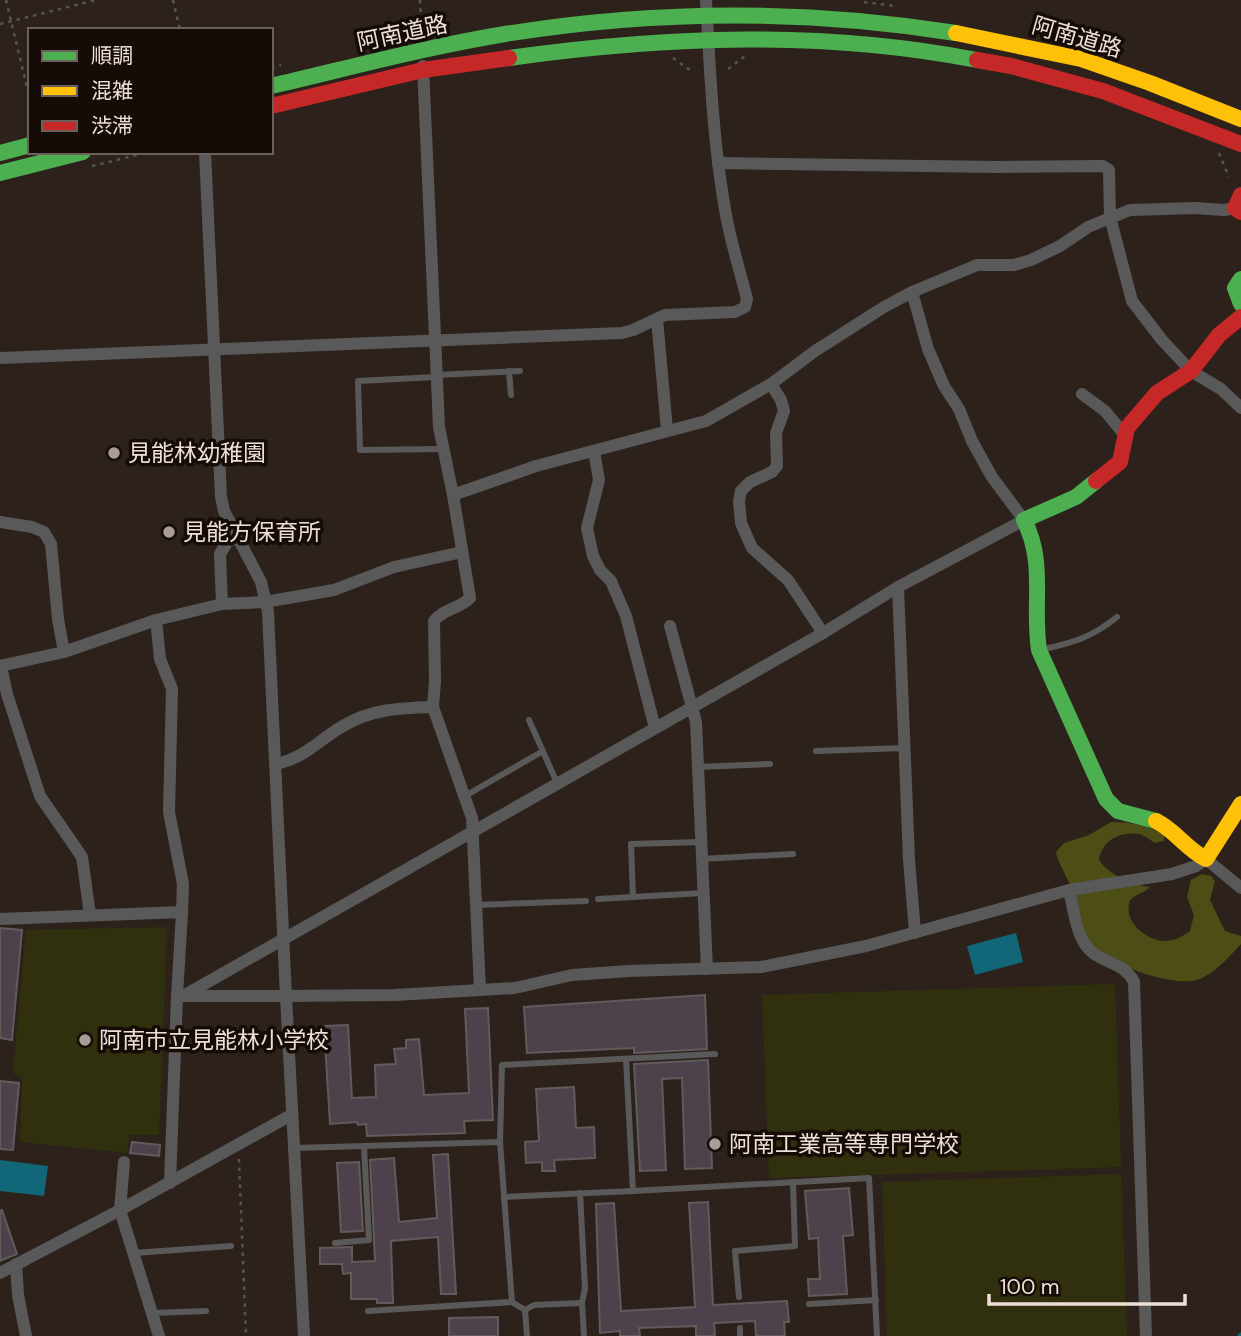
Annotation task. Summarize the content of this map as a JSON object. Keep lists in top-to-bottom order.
{
  "streets": {
    "main road": ["阿南道路"]
  },
  "places": [
    "見能林幼稚園",
    "見能方保育所",
    "阿南市立見能林小学校",
    "阿南工業高等専門学校"
  ],
  "legend": ["順調", "混雑", "渋滞"],
  "scale_bar": "100 m"
}
